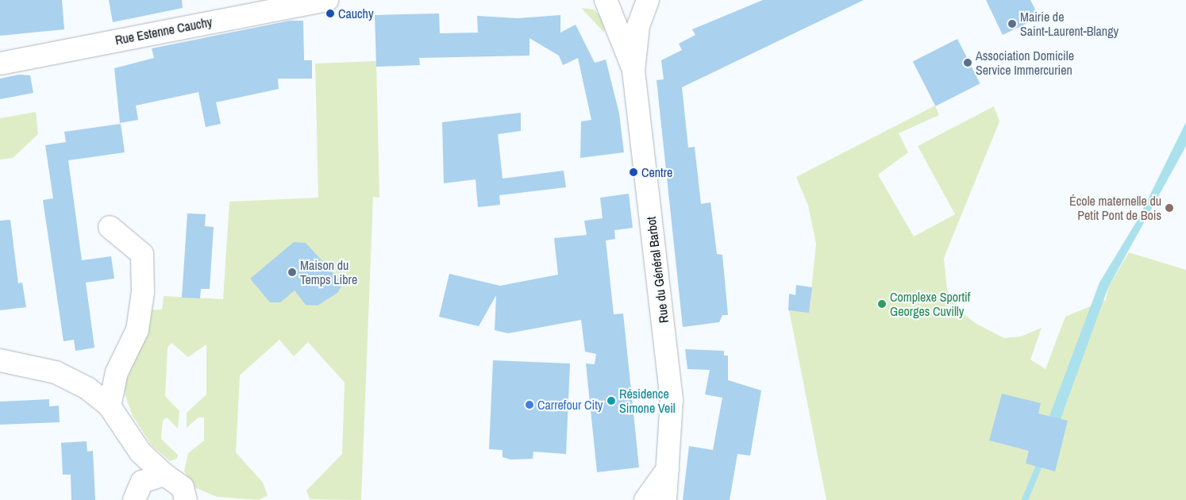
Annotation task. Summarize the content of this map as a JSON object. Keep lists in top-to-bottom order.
{
  "streets": {
    "main road": ["Rue Estenne Cauchy", "Rue du Général Barbot"]
  },
  "places": [
    "Cauchy",
    "Mairie de Saint-Laurent-Blangy",
    "Association Domicile Service Immercurien",
    "Centre",
    "École maternelle du Petit Pont de Bois",
    "Maison du Temps Libre",
    "Complexe Sportif Georges Cuvilly",
    "Résidence Simone Veil",
    "Carrefour City"
  ]
}
